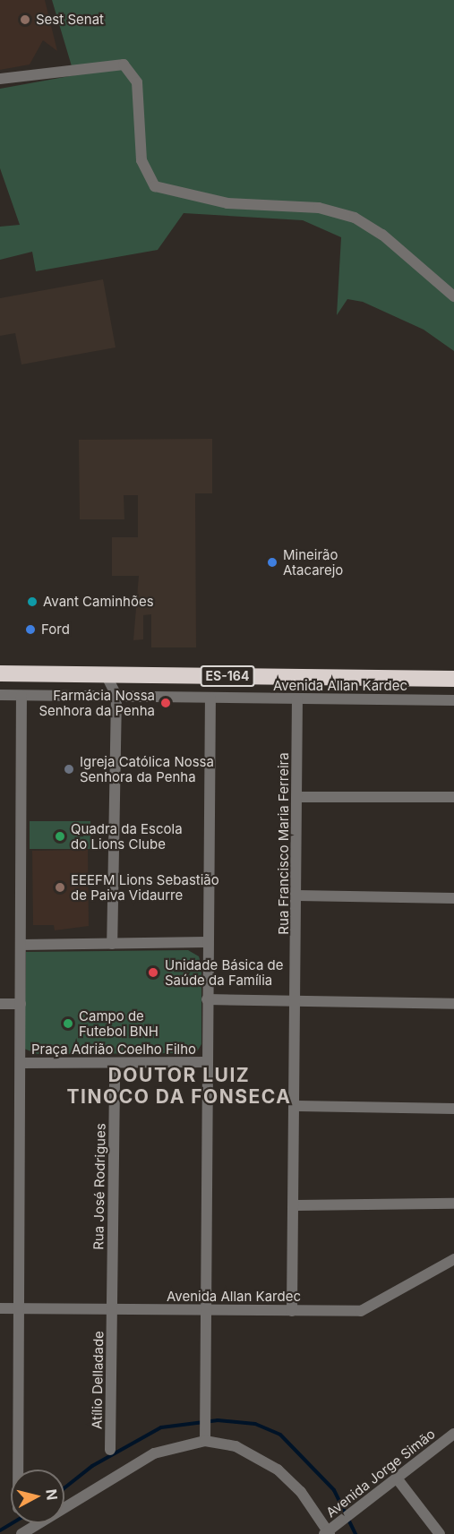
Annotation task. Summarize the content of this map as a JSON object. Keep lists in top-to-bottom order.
{
  "streets": {
    "highway": ["ES-164"],
    "street": [
      "Avenida Allan Kardec",
      "Rua Francisco Maria Ferreira",
      "Praça Adrião Coelho Filho",
      "Rua José Rodrigues",
      "Atílio Delladade",
      "Avenida Jorge Simão"
    ]
  },
  "crossings": [
    ["Avenida Allan Kardec", "Rua Francisco Maria Ferreira"],
    ["Avenida Allan Kardec", "Rua José Rodrigues"],
    ["Avenida Allan Kardec", "Atílio Delladade"],
    ["Praça Adrião Coelho Filho", "Rua José Rodrigues"],
    ["Rua José Rodrigues", "Atílio Delladade"]
  ],
  "districts": ["DOUTOR LUIZ TINOCO DA FONSECA"],
  "places": [
    "Sest Senat",
    "Mineirão Atacarejo",
    "Avant Caminhões",
    "Ford",
    "Farmácia Nossa Senhora da Penha",
    "Igreja Católica Nossa Senhora da Penha",
    "Quadra da Escola do Lions Clube",
    "EEEFM Lions Sebastião de Paiva Vidaurre",
    "Unidade Básica de Saúde da Família",
    "Campo de Futebol BNH"
  ],
  "north": "right"
}
